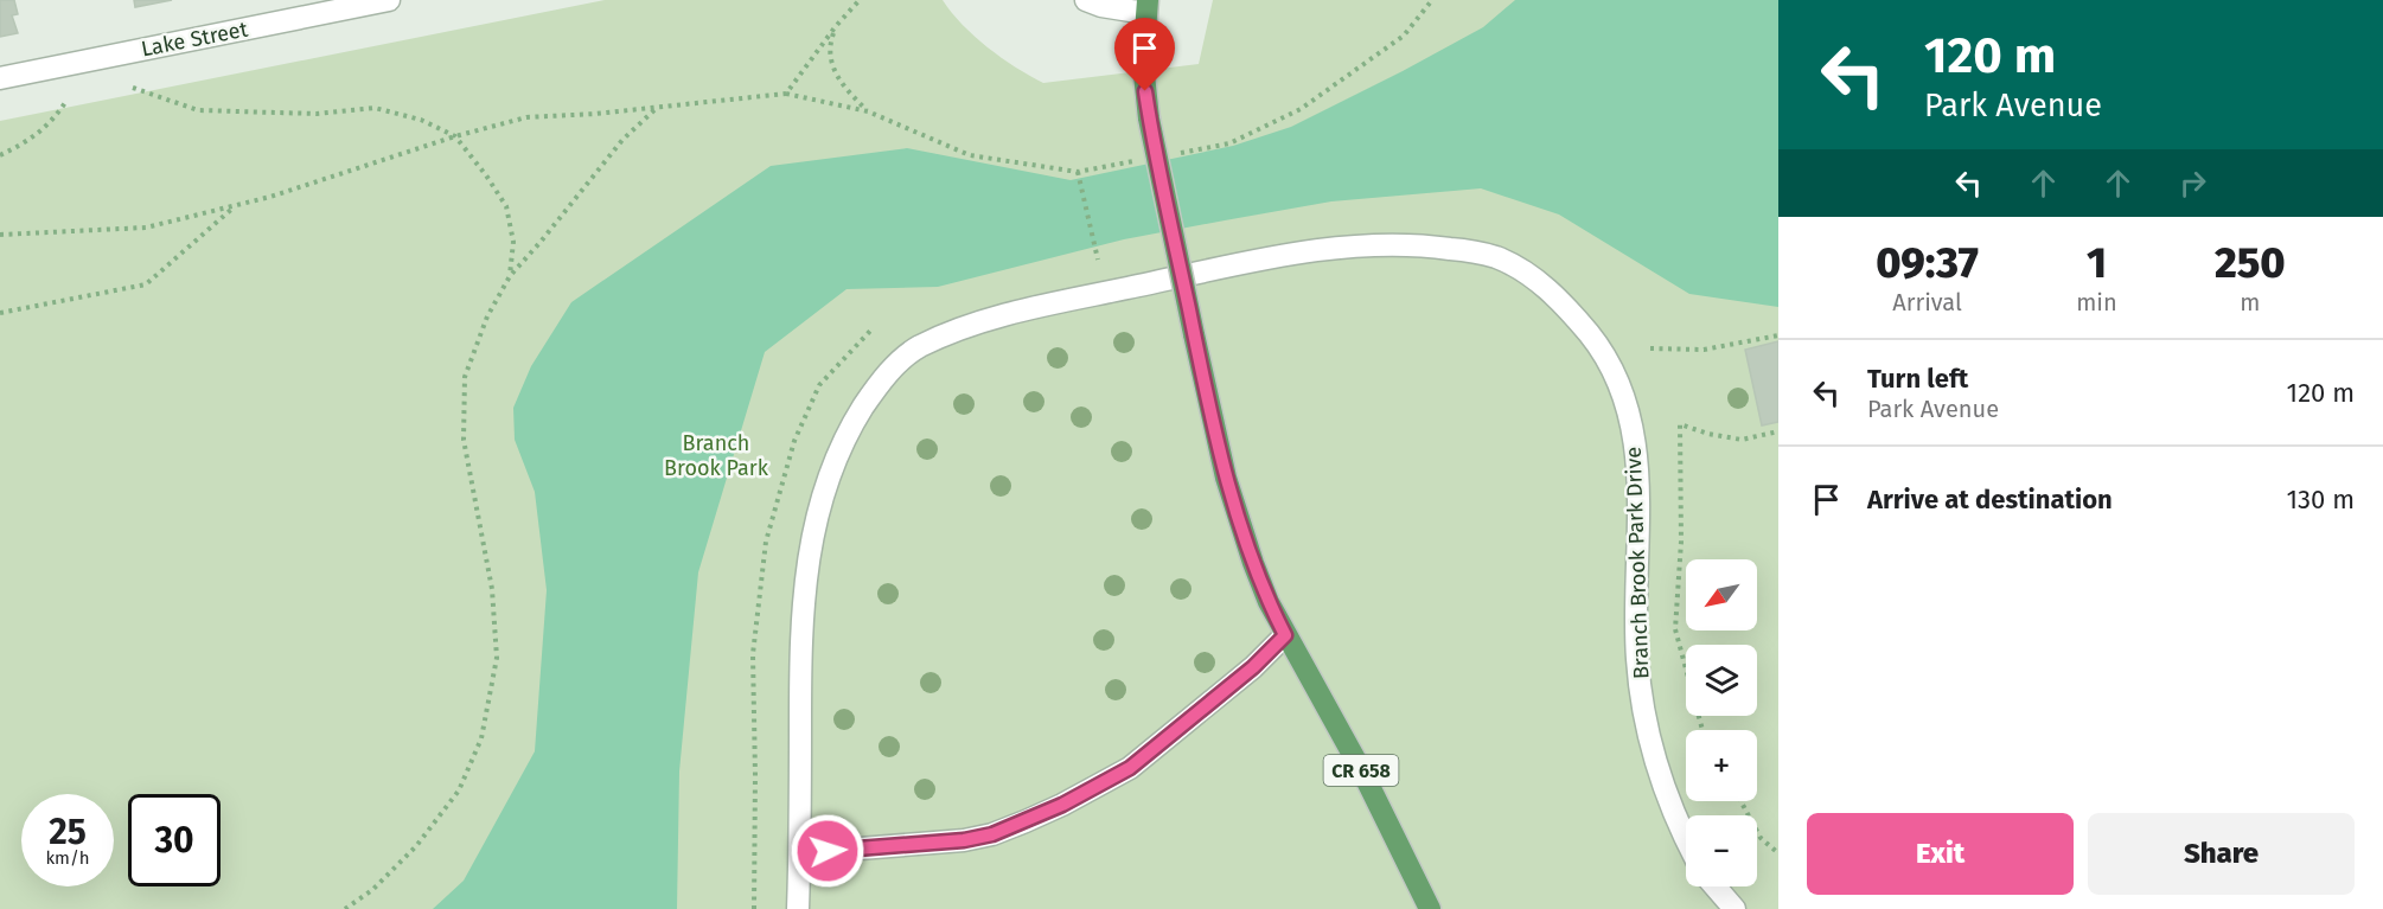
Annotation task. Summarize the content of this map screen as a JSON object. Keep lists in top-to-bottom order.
{
  "streets": {
    "main road": ["CR 658"],
    "street": ["Lake Street", "Branch Brook Park Drive"]
  },
  "parks": ["Branch Brook Park"],
  "north": "bottom left",
  "page": {
    "turn": ["120 m", "Park Avenue"],
    "eta": [
      "09:37",
      "Arrival",
      "1",
      "min",
      "250",
      "m"
    ],
    "list": [
      {
        "name": "Turn left",
        "note": "Park Avenue",
        "value": "120 m"
      },
      {
        "name": "Arrive at destination",
        "value": "130 m"
      }
    ],
    "map_buttons": ["+", "−"],
    "speed": "25 km/h",
    "limit": "30",
    "buttons": ["Exit", "Share"]
  }
}
